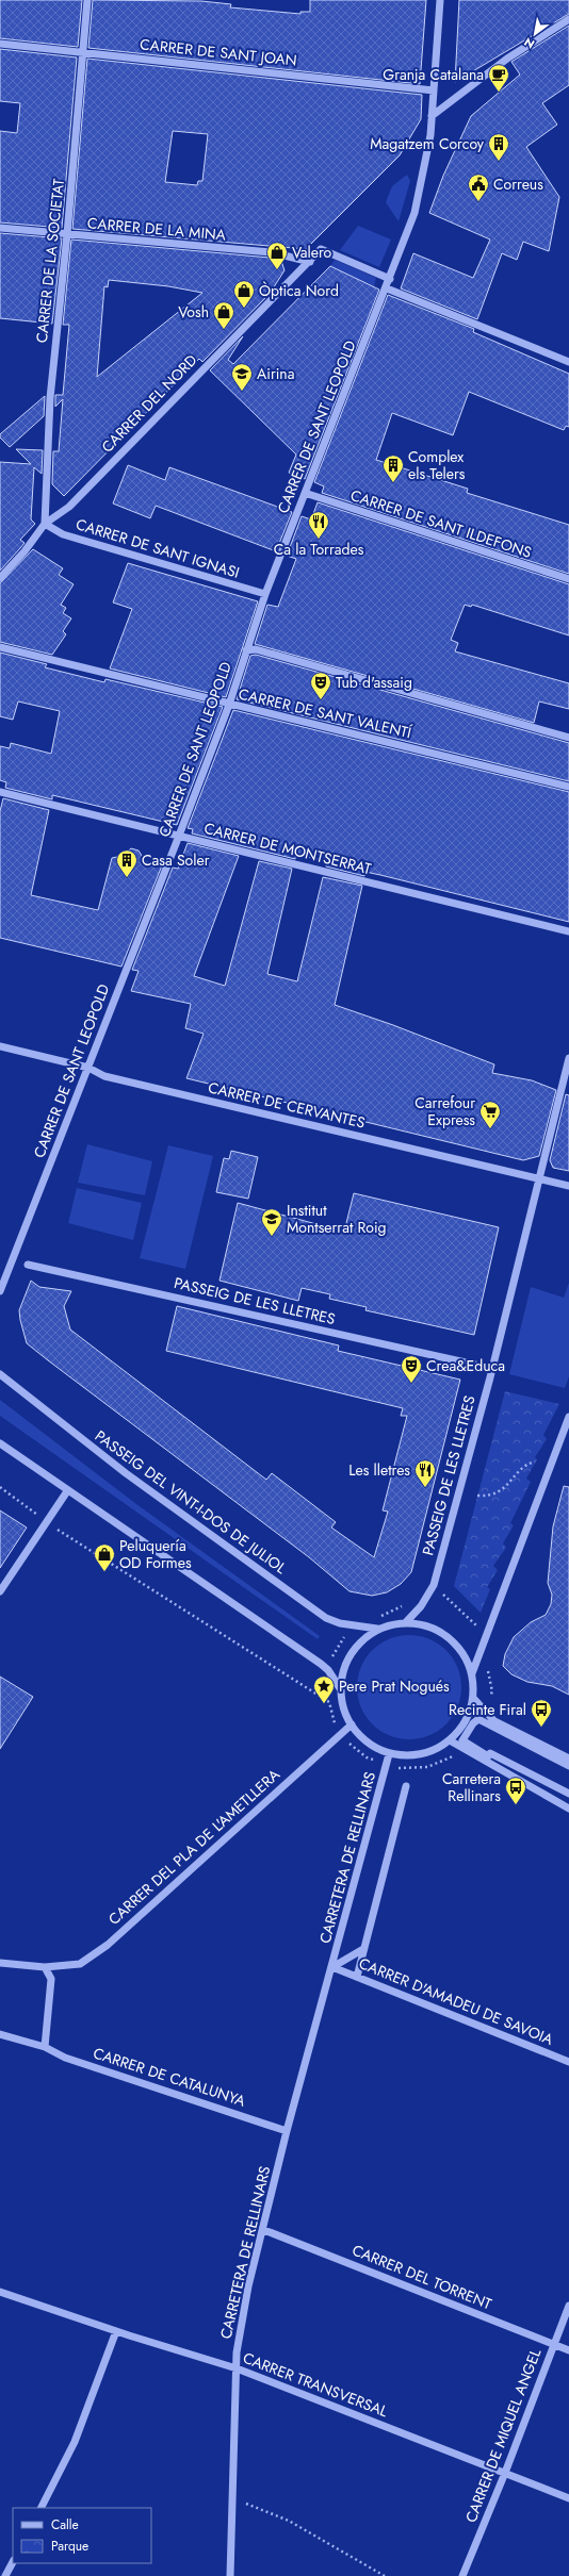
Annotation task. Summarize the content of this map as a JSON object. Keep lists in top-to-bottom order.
{
  "streets": {
    "street": [
      "CARRER DE SANT JOAN",
      "CARRER DE LA MINA",
      "CARRER DE LA SOCIETAT",
      "CARRER DEL NORD",
      "CARRER DE SANT LEOPOLD",
      "CARRER DE SANT ILDEFONS",
      "CARRER DE SANT IGNASI",
      "CARRER DE SANT VALENTÍ",
      "CARRER DE MONTSERRAT",
      "CARRER DE CERVANTES",
      "PASSEIG DE LES LLETRES",
      "PASSEIG DEL VINT-I-DOS DE JULIOL",
      "CARRER DEL PLA DE L'AMETLLERA",
      "CARRETERA DE RELLINARS",
      "CARRER D'AMADEU DE SAVOIA",
      "CARRER DE CATALUNYA",
      "CARRER DEL TORRENT",
      "CARRER TRANSVERSAL",
      "CARRER DE MIQUEL ANGEL"
    ]
  },
  "crossings": [
    ["CARRER DE SANT JOAN", "CARRER DE LA SOCIETAT"],
    ["CARRER DE SANT JOAN", "CARRER DE SANT LEOPOLD"],
    ["CARRER DE LA MINA", "CARRER DE LA SOCIETAT"],
    ["CARRER DE LA MINA", "CARRER DEL NORD"],
    ["CARRER DE LA SOCIETAT", "CARRER DEL NORD"],
    ["CARRER DE LA SOCIETAT", "CARRER DE SANT IGNASI"],
    ["CARRER DEL NORD", "CARRER DE SANT LEOPOLD"],
    ["CARRER DEL NORD", "CARRER DE SANT IGNASI"],
    ["CARRER DE SANT LEOPOLD", "CARRER DE SANT ILDEFONS"],
    ["CARRER DE SANT LEOPOLD", "CARRER DE SANT IGNASI"],
    ["CARRER DE SANT LEOPOLD", "CARRER DE SANT VALENTÍ"],
    ["CARRER DE SANT LEOPOLD", "CARRER DE MONTSERRAT"],
    ["CARRER DE SANT LEOPOLD", "CARRER DE CERVANTES"],
    ["CARRER DE CERVANTES", "PASSEIG DE LES LLETRES"],
    ["PASSEIG DE LES LLETRES", "PASSEIG DEL VINT-I-DOS DE JULIOL"],
    ["PASSEIG DE LES LLETRES", "CARRER DEL PLA DE L'AMETLLERA"],
    ["PASSEIG DE LES LLETRES", "CARRETERA DE RELLINARS"],
    ["PASSEIG DEL VINT-I-DOS DE JULIOL", "CARRER DEL PLA DE L'AMETLLERA"],
    ["PASSEIG DEL VINT-I-DOS DE JULIOL", "CARRETERA DE RELLINARS"],
    ["CARRER DEL PLA DE L'AMETLLERA", "CARRETERA DE RELLINARS"],
    ["CARRETERA DE RELLINARS", "CARRER D'AMADEU DE SAVOIA"],
    ["CARRETERA DE RELLINARS", "CARRER DE CATALUNYA"],
    ["CARRETERA DE RELLINARS", "CARRER DEL TORRENT"],
    ["CARRETERA DE RELLINARS", "CARRER TRANSVERSAL"],
    ["CARRER DEL TORRENT", "CARRER DE MIQUEL ANGEL"],
    ["CARRER TRANSVERSAL", "CARRER DE MIQUEL ANGEL"]
  ],
  "places": {
    "cafe": ["Granja Catalana"],
    "building": ["Magatzem Corcoy", "Complex els Telers", "Casa Soler"],
    "public building": ["Correus"],
    "shop": [
      "Valero",
      "Òptica Nord",
      "Vosh",
      "Peluquería OD Formes"
    ],
    "school or university": ["Airina", "Institut Montserrat Roig"],
    "restaurant": ["Ca la Torrades", "Les lletres"],
    "theatre": ["Tub d'assaig", "Crea&Educa"],
    "supermarket": ["Carrefour Express"],
    "place": ["Pere Prat Nogués"],
    "bus stop": ["Recinte Firal", "Carretera Rellinars"]
  },
  "legend": ["Calle", "Parque"],
  "north": "bottom left"
}
